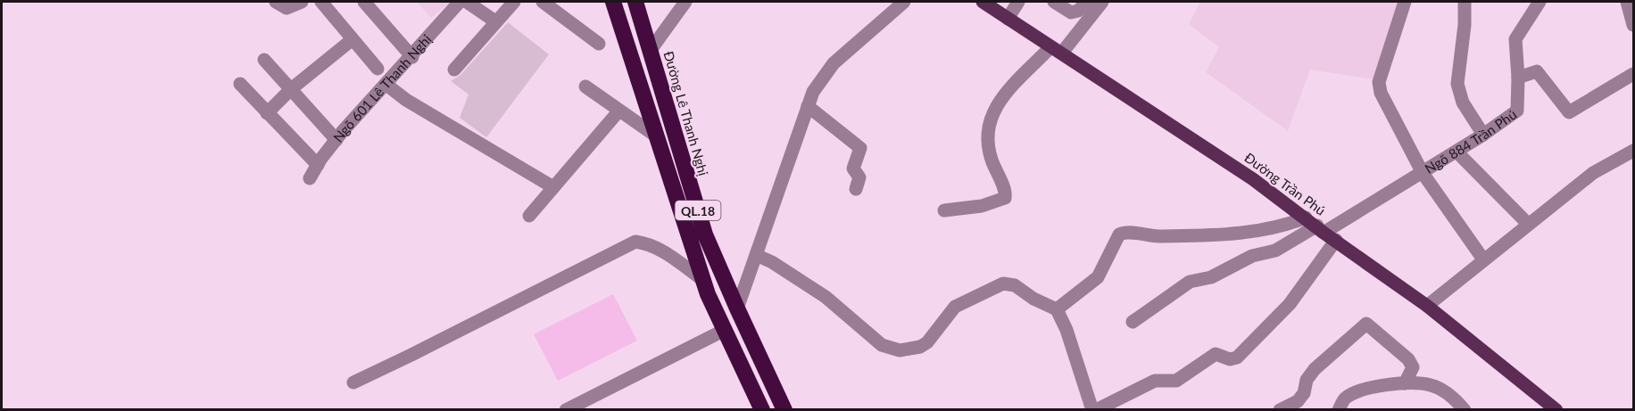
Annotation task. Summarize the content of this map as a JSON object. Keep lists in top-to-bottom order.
{
  "streets": {
    "highway": ["Đường Lê Thanh Nghị", "QL.18"],
    "main road": ["Đường Trần Phú"],
    "street": ["Ngõ 601 Lê Thanh Nghị", "Ngõ 884 Trần Phú"]
  },
  "crossings": [
    ["Ngõ 884 Trần Phú", "Đường Trần Phú"]
  ]
}
